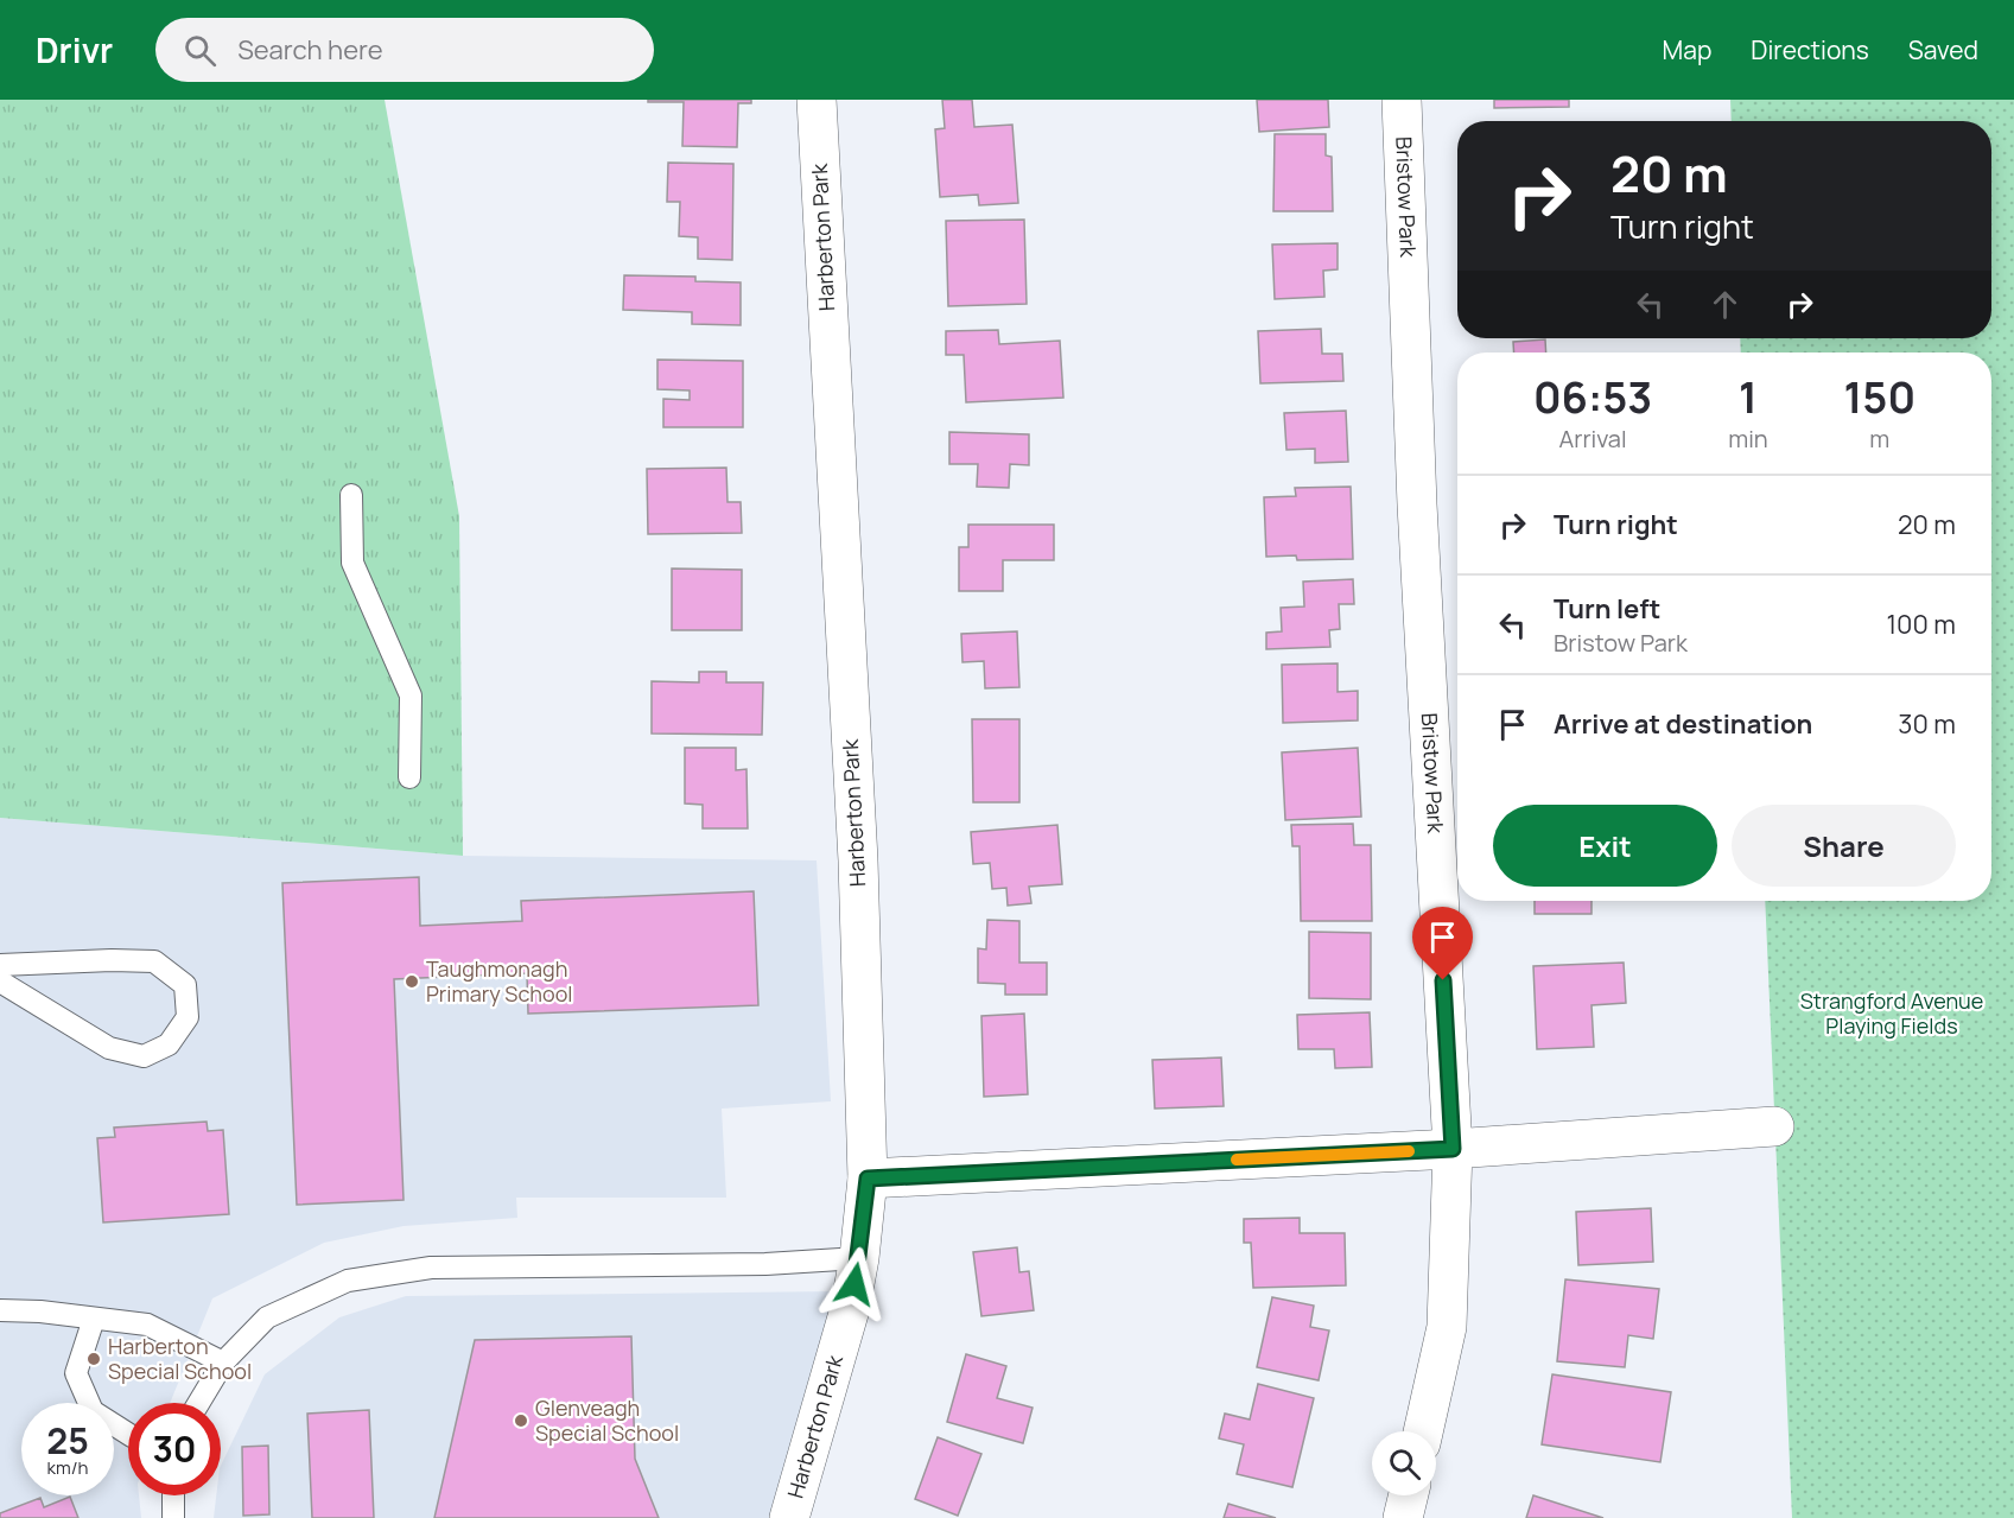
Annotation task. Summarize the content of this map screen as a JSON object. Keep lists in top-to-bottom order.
{
  "streets": {
    "street": ["Bristow Park", "Harberton Park"]
  },
  "parks": ["Strangford Avenue Playing Fields"],
  "places": ["Taughmonagh Primary School", "Harberton Special School", "Glenveagh Special School"],
  "page": {
    "header": "Drivr",
    "search": "Search here",
    "nav": ["Map", "Directions", "Saved"],
    "turn": ["20 m", "Turn right"],
    "eta": [
      "06:53",
      "Arrival",
      "1",
      "min",
      "150",
      "m"
    ],
    "list": [
      {
        "name": "Turn right",
        "value": "20 m"
      },
      {
        "name": "Turn left",
        "note": "Bristow Park",
        "value": "100 m"
      },
      {
        "name": "Arrive at destination",
        "value": "30 m"
      }
    ],
    "buttons": ["Exit", "Share"],
    "speed": "25 km/h",
    "limit": "30"
  }
}
